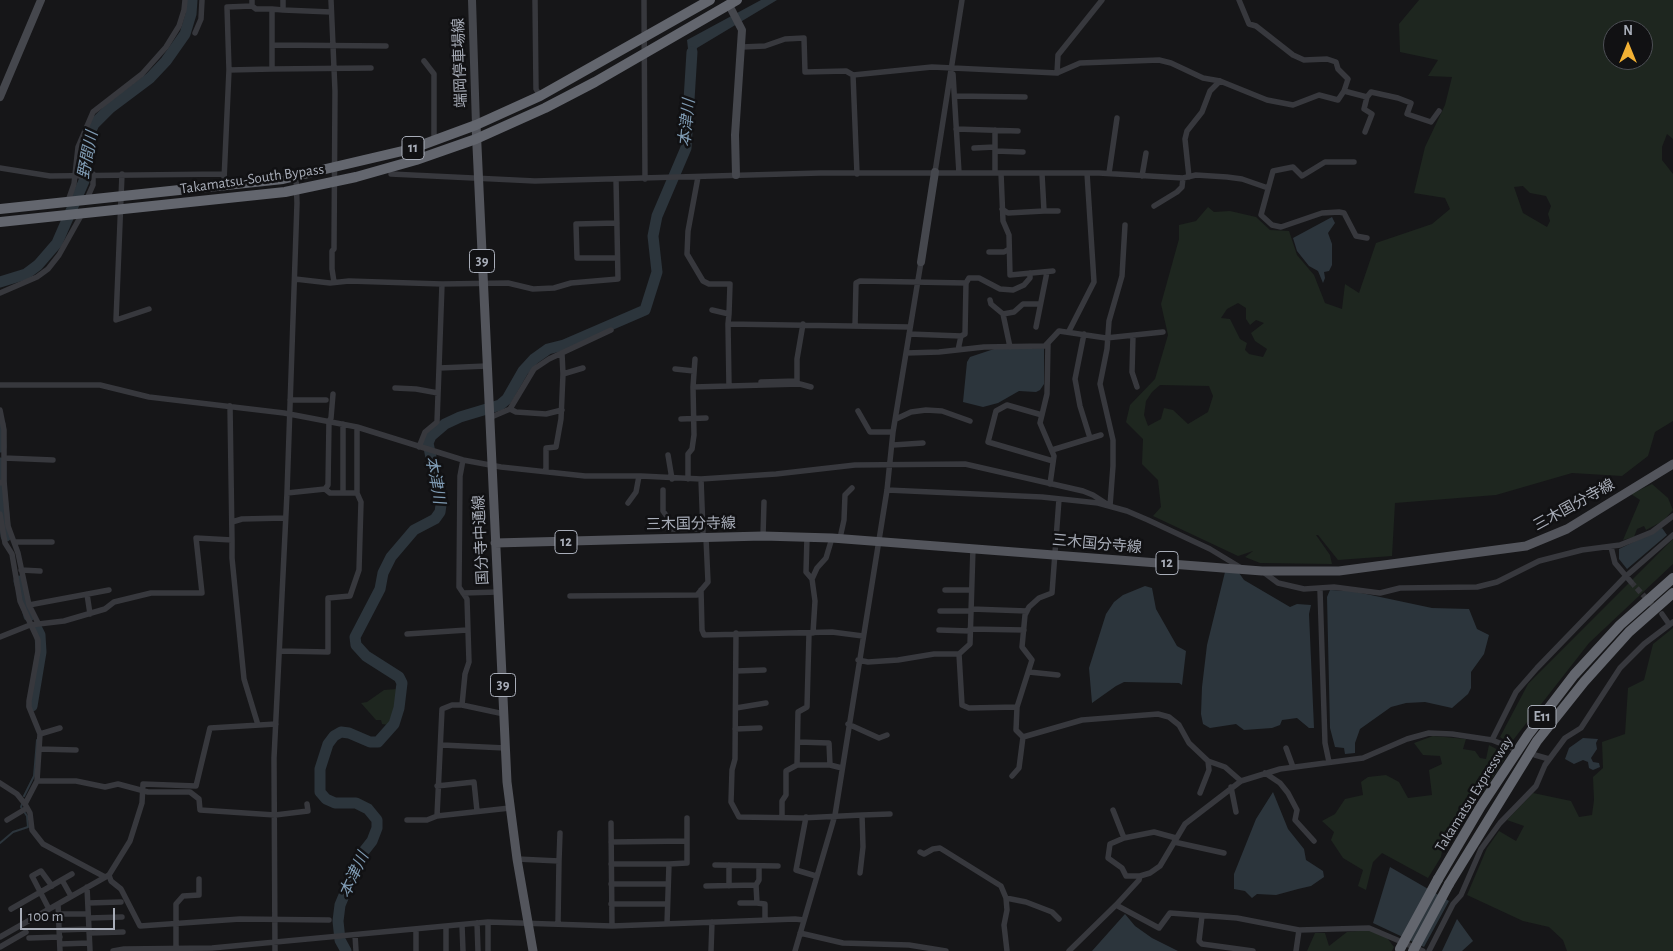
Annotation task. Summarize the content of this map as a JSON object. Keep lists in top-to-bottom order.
{
  "streets": {
    "highway": [
      "11",
      "Takamatsu-South Bypass",
      "E11",
      "Takamatsu Expressway"
    ],
    "main road": [
      "39",
      "三木国分寺線",
      "国分寺中通線",
      "12"
    ],
    "street": ["端岡停車場線"]
  },
  "crossings": [
    ["端岡停車場線", "Takamatsu-South Bypass"],
    ["端岡停車場線", "国分寺中通線"],
    ["Takamatsu-South Bypass", "国分寺中通線"],
    ["三木国分寺線", "国分寺中通線"]
  ],
  "water": ["本津川", "野間川"],
  "scale_bar": "100 m",
  "north": "top"
}
